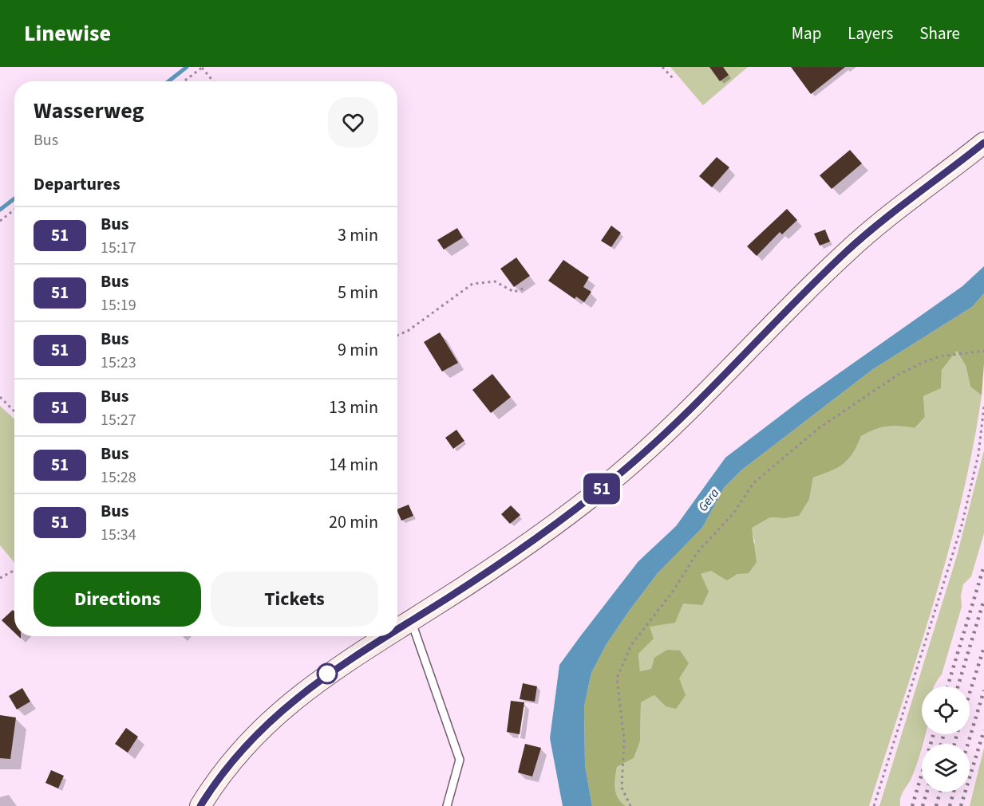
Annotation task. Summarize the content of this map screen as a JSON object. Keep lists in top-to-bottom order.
{
  "water": ["Gera"],
  "lines": ["bus line 51"],
  "page": {
    "header": "Linewise",
    "nav": ["Map", "Layers", "Share"],
    "on_map": "51",
    "heading": [
      ["Wasserweg", "Bus"],
      "Departures"
    ],
    "list": [
      {
        "mark": "51",
        "name": "Bus",
        "note": "15:17",
        "value": "3 min"
      },
      {
        "mark": "51",
        "name": "Bus",
        "note": "15:19",
        "value": "5 min"
      },
      {
        "mark": "51",
        "name": "Bus",
        "note": "15:23",
        "value": "9 min"
      },
      {
        "mark": "51",
        "name": "Bus",
        "note": "15:27",
        "value": "13 min"
      },
      {
        "mark": "51",
        "name": "Bus",
        "note": "15:28",
        "value": "14 min"
      },
      {
        "mark": "51",
        "name": "Bus",
        "note": "15:34",
        "value": "20 min"
      }
    ],
    "buttons": ["Directions", "Tickets"]
  }
}
